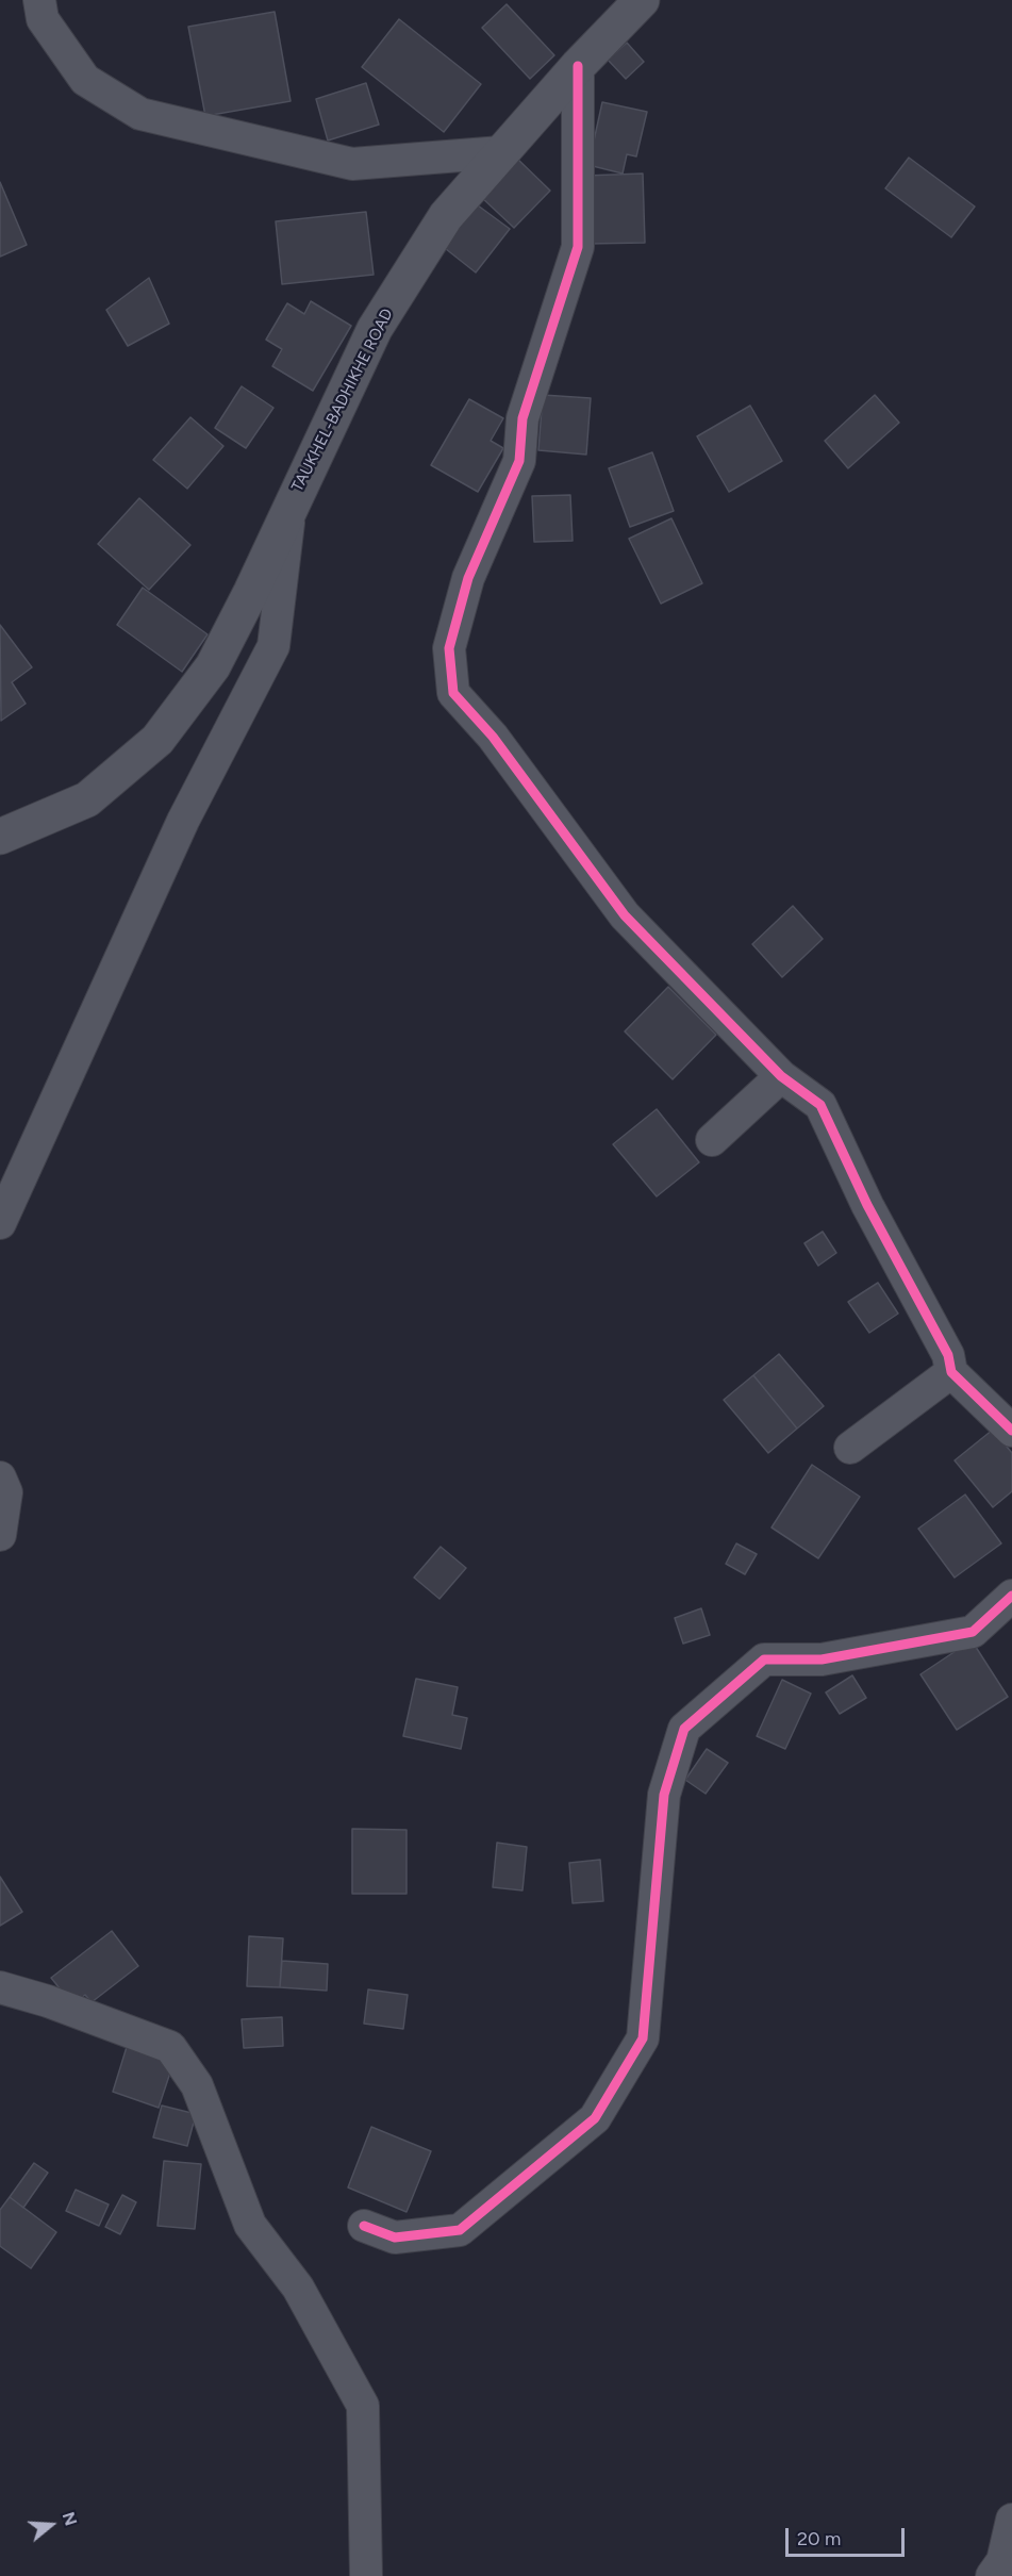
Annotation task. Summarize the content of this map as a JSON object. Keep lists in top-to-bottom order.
{
  "streets": {
    "street": ["TAUKHEL-BADHIKHE ROAD"]
  },
  "scale_bar": "20 m",
  "north": "right"
}
